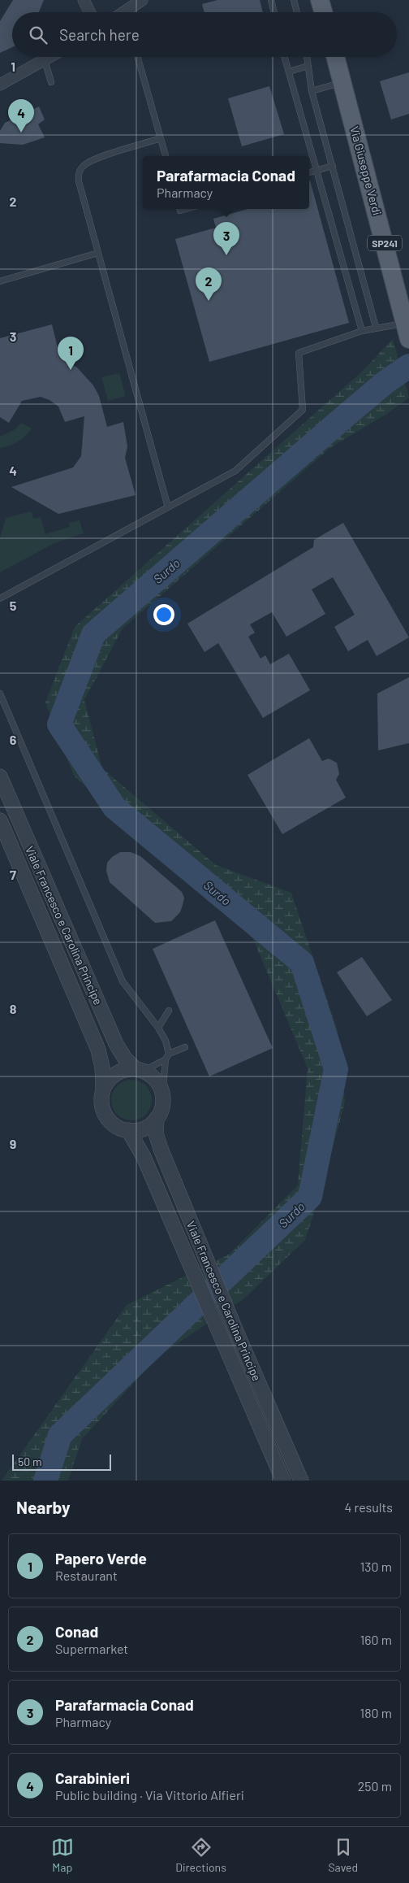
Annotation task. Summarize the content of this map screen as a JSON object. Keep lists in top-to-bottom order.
{
  "streets": {
    "main road": ["Via Giuseppe Verdi", "SP241"],
    "street": ["Viale Francesco e Carolina Principe"]
  },
  "water": ["Surdo"],
  "scale_bar": "50 m",
  "page": {
    "search": "Search here",
    "pins": [
      "4",
      "3",
      "2",
      "1"
    ],
    "popup": ["Parafarmacia Conad", "Pharmacy"],
    "scale": "50 m",
    "heading": ["Nearby", "4 results"],
    "list": [
      {
        "mark": "1",
        "name": "Papero Verde",
        "note": "Restaurant",
        "value": "130 m"
      },
      {
        "mark": "2",
        "name": "Conad",
        "note": "Supermarket",
        "value": "160 m"
      },
      {
        "mark": "3",
        "name": "Parafarmacia Conad",
        "note": "Pharmacy",
        "value": "180 m"
      },
      {
        "mark": "4",
        "name": "Carabinieri",
        "note": "Public building · Via Vittorio Alfieri",
        "value": "250 m"
      }
    ],
    "nav": ["Map", "Directions", "Saved"]
  },
  "grid": {
    "rows": [
      "1",
      "2",
      "3",
      "4",
      "5",
      "6",
      "7",
      "8",
      "9"
    ]
  }
}
